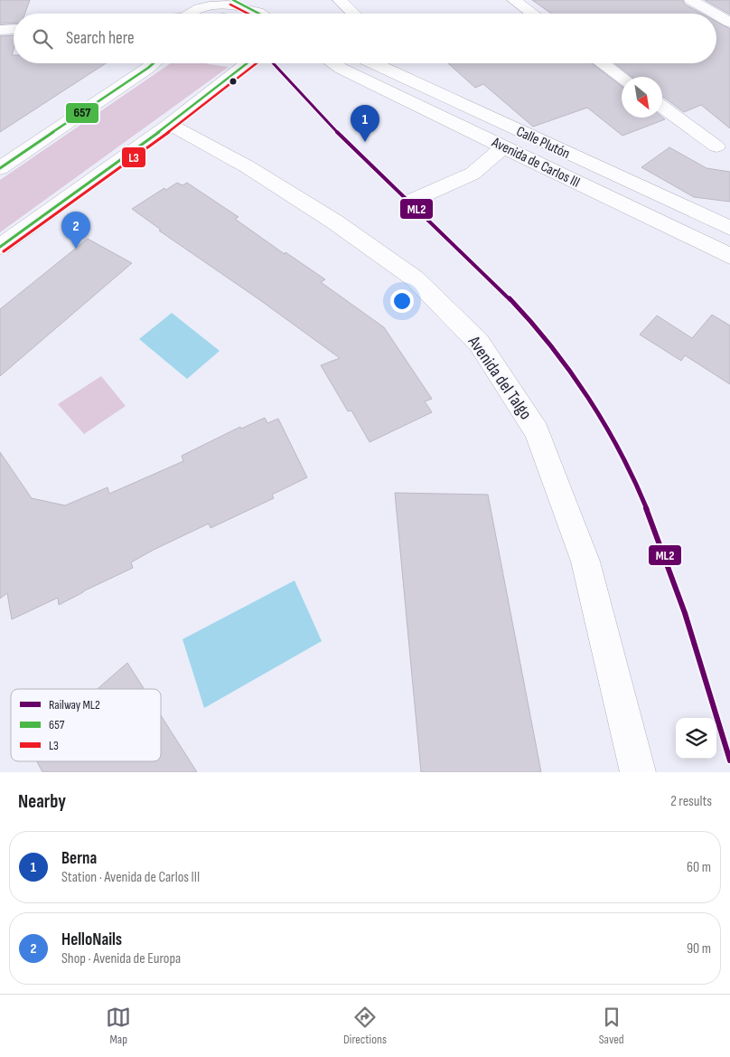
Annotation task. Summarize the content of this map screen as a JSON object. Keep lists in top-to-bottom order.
{
  "streets": {
    "street": ["Calle Plutón", "Avenida de Carlos III", "Avenida del Talgo"]
  },
  "lines": ["transit line 657", "transit line L3", "rail line ML2"],
  "legend": ["Railway ML2", "657", "L3"],
  "north": "bottom right",
  "page": {
    "search": "Search here",
    "pins": ["1", "2"],
    "heading": ["Nearby", "2 results"],
    "list": [
      {
        "mark": "1",
        "name": "Berna",
        "note": "Station · Avenida de Carlos III",
        "value": "60 m"
      },
      {
        "mark": "2",
        "name": "HelloNails",
        "note": "Shop · Avenida de Europa",
        "value": "90 m"
      }
    ],
    "nav": ["Map", "Directions", "Saved"]
  }
}
